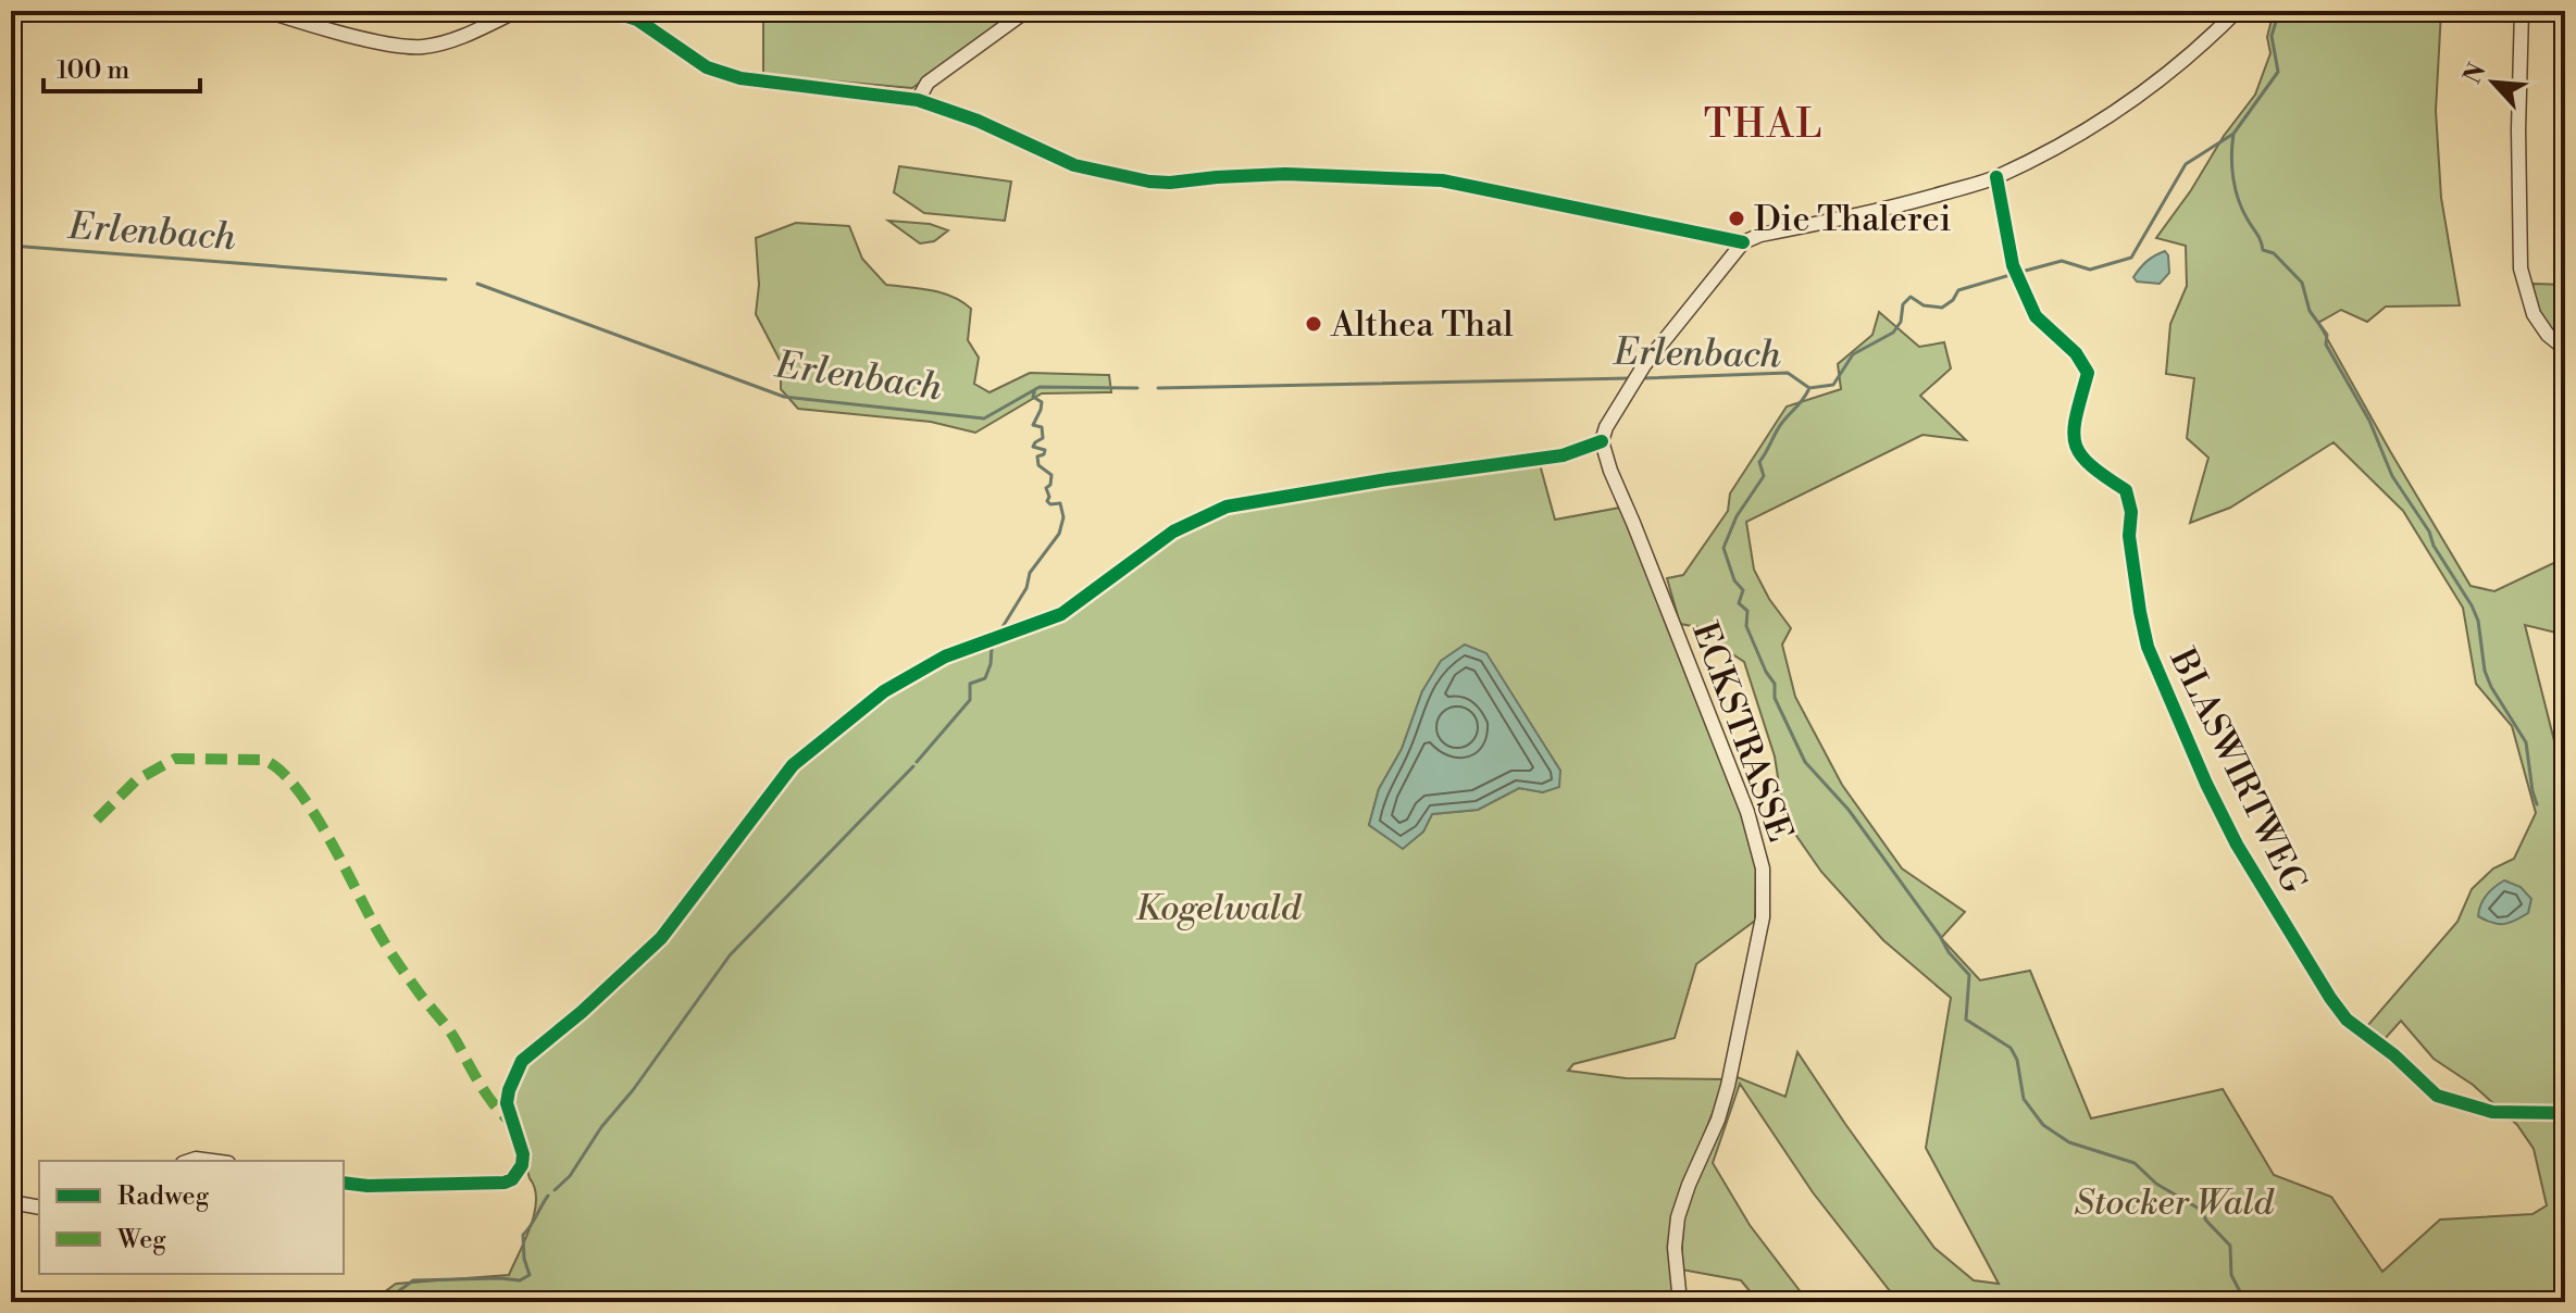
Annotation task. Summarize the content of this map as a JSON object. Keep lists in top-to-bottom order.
{
  "streets": {
    "street": ["ECKSTRASSE", "BLASWIRTWEG"]
  },
  "districts": ["THAL"],
  "water": ["Erlenbach"],
  "parks": ["Kogelwald", "Stocker Wald"],
  "places": ["Die Thalerei", "Althea Thal"],
  "legend": ["Radweg", "Weg"],
  "scale_bar": "100 m",
  "north": "top left"
}
